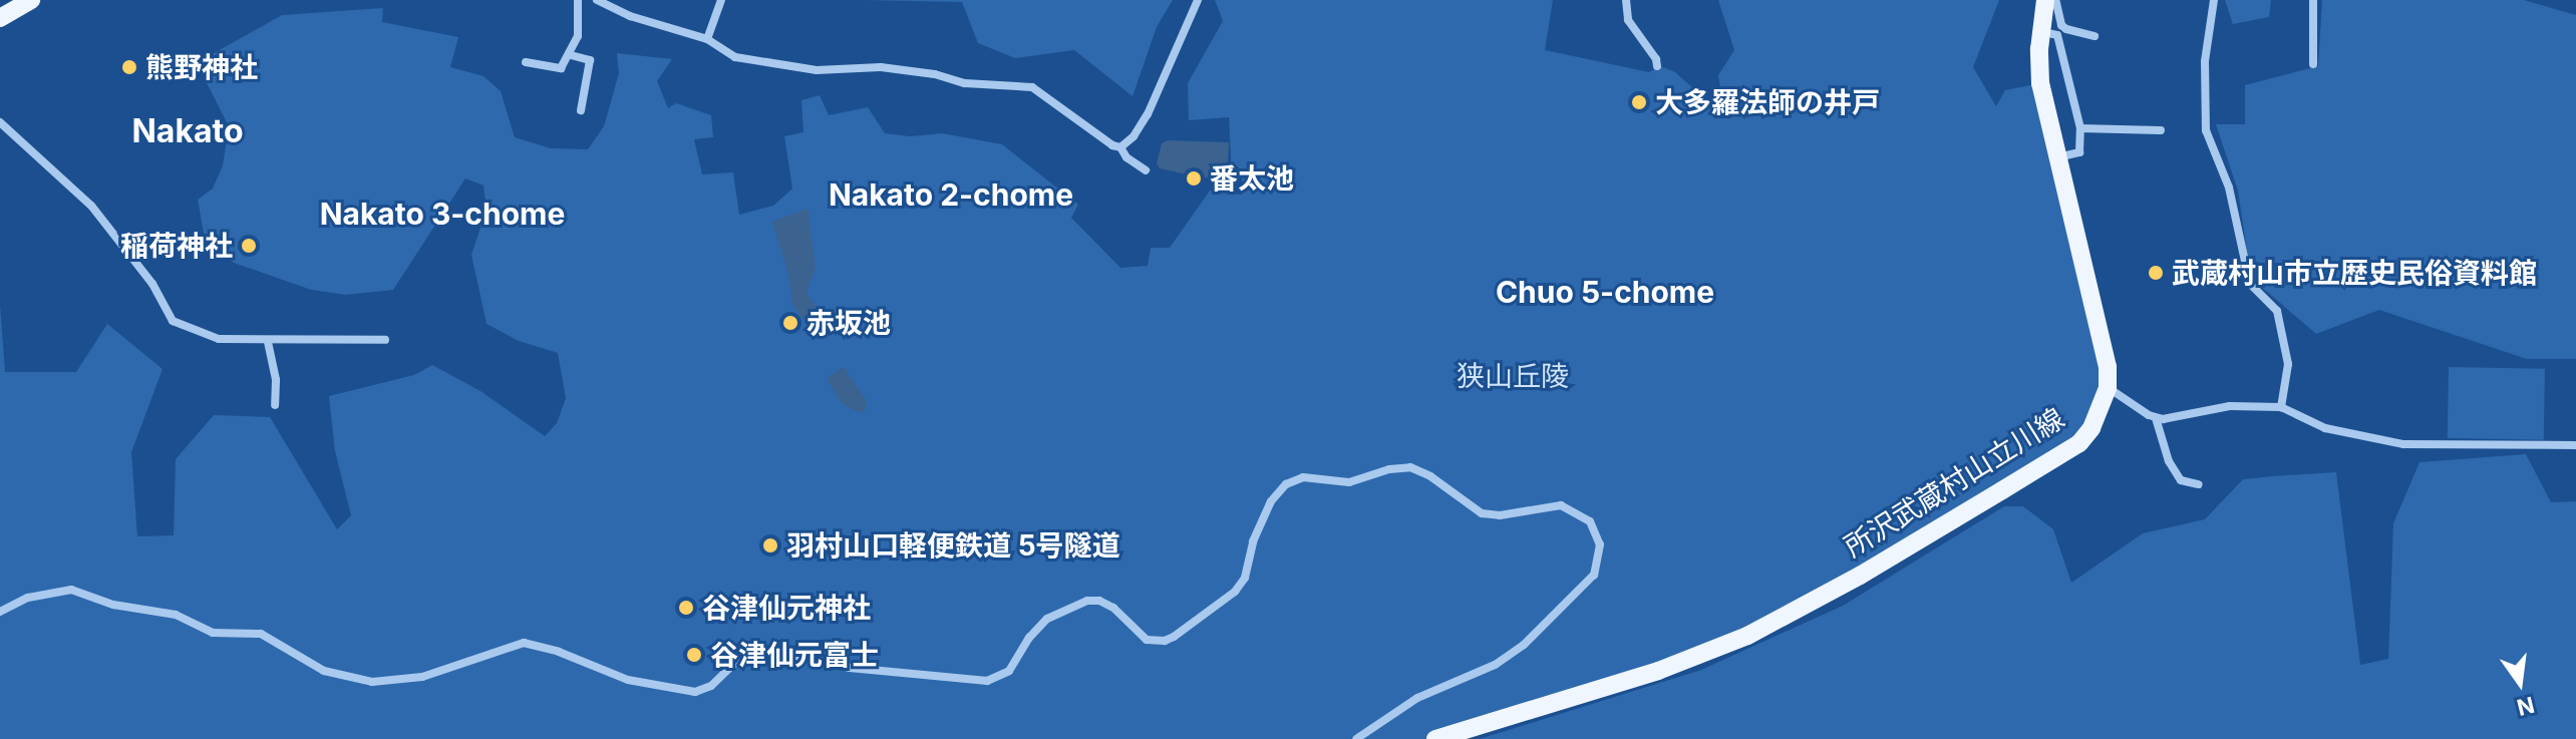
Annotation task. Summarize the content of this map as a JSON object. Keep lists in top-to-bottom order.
{
  "streets": {
    "main road": ["所沢武蔵村山立川線"]
  },
  "districts": [
    "Nakato",
    "Nakato 2-chome",
    "Nakato 3-chome",
    "Chuo 5-chome"
  ],
  "parks": ["狭山丘陵"],
  "places": [
    "熊野神社",
    "大多羅法師の井戸",
    "番太池",
    "稲荷神社",
    "武蔵村山市立歴史民俗資料館",
    "赤坂池",
    "羽村山口軽便鉄道 5号隧道",
    "谷津仙元神社",
    "谷津仙元富士"
  ],
  "north": "bottom"
}
